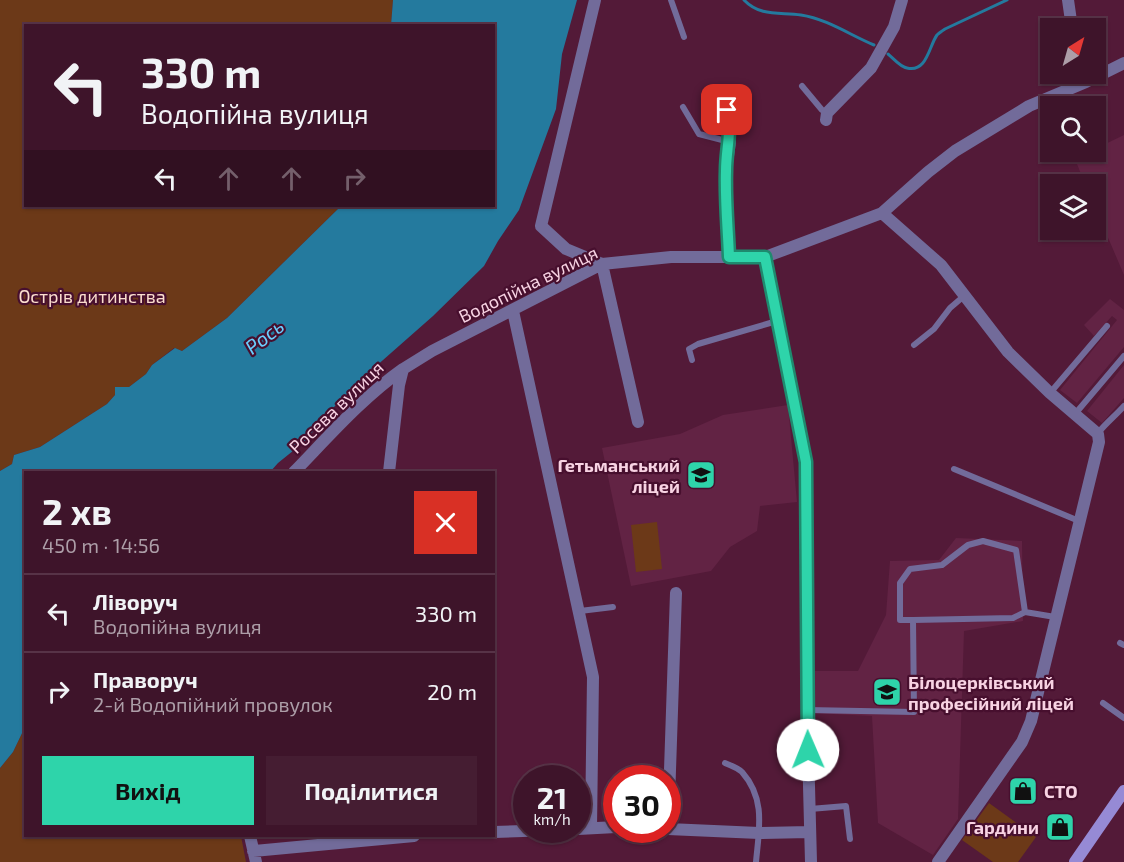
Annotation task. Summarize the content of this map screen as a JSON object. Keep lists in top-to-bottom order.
{
  "streets": {
    "street": ["Водопійна вулиця", "Росева вулиця"]
  },
  "crossings": [
    ["Водопійна вулиця", "Росева вулиця"]
  ],
  "water": ["Рось"],
  "parks": ["Острів дитинства"],
  "places": {
    "school or university": ["Гетьманський ліцей", "Білоцерківський професійний ліцей"],
    "shop": ["СТО", "Гардини"]
  },
  "north": "top right",
  "page": {
    "turn": ["330 m", "Водопійна вулиця"],
    "heading": ["2 хв", "450 m · 14:56"],
    "list": [
      {
        "name": "Ліворуч",
        "note": "Водопійна вулиця",
        "value": "330 m"
      },
      {
        "name": "Праворуч",
        "note": "2-й Водопійний провулок",
        "value": "20 m"
      }
    ],
    "buttons": ["Вихід", "Поділитися"],
    "speed": "21 km/h",
    "limit": "30"
  }
}
